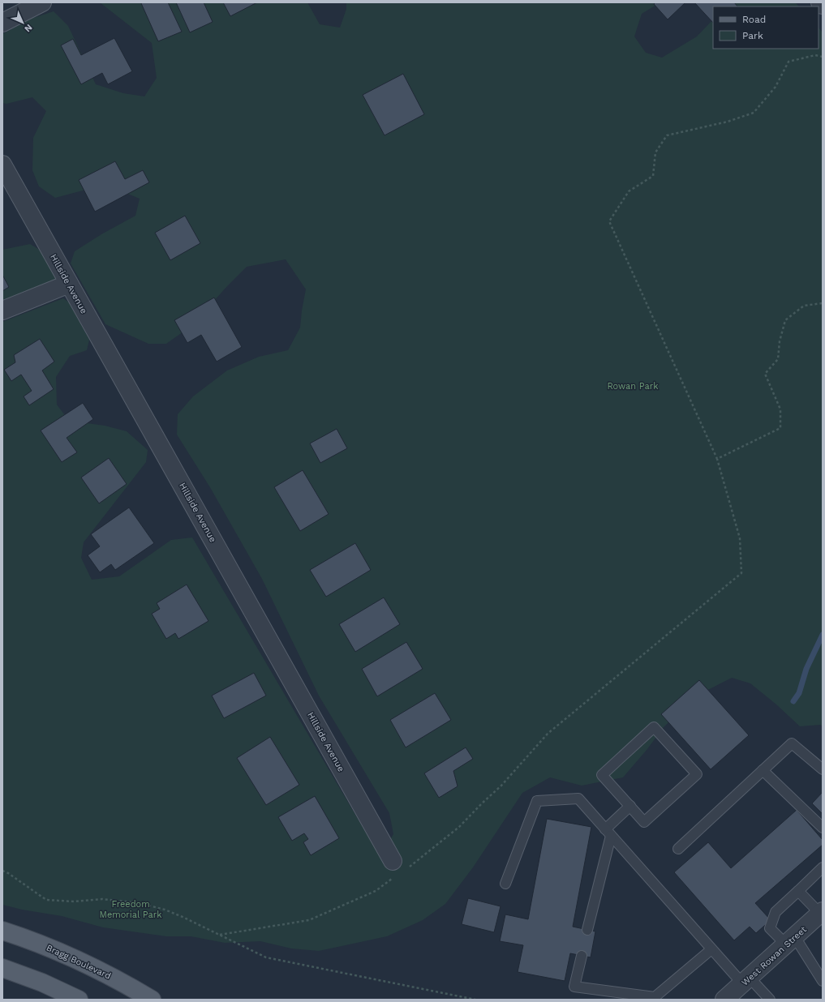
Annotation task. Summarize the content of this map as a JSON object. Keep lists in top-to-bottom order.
{
  "streets": {
    "main road": ["Bragg Boulevard"],
    "street": ["Hillside Avenue", "West Rowan Street"]
  },
  "parks": ["Rowan Park", "Freedom Memorial Park"],
  "legend": ["Road", "Park"],
  "north": "bottom right"
}
